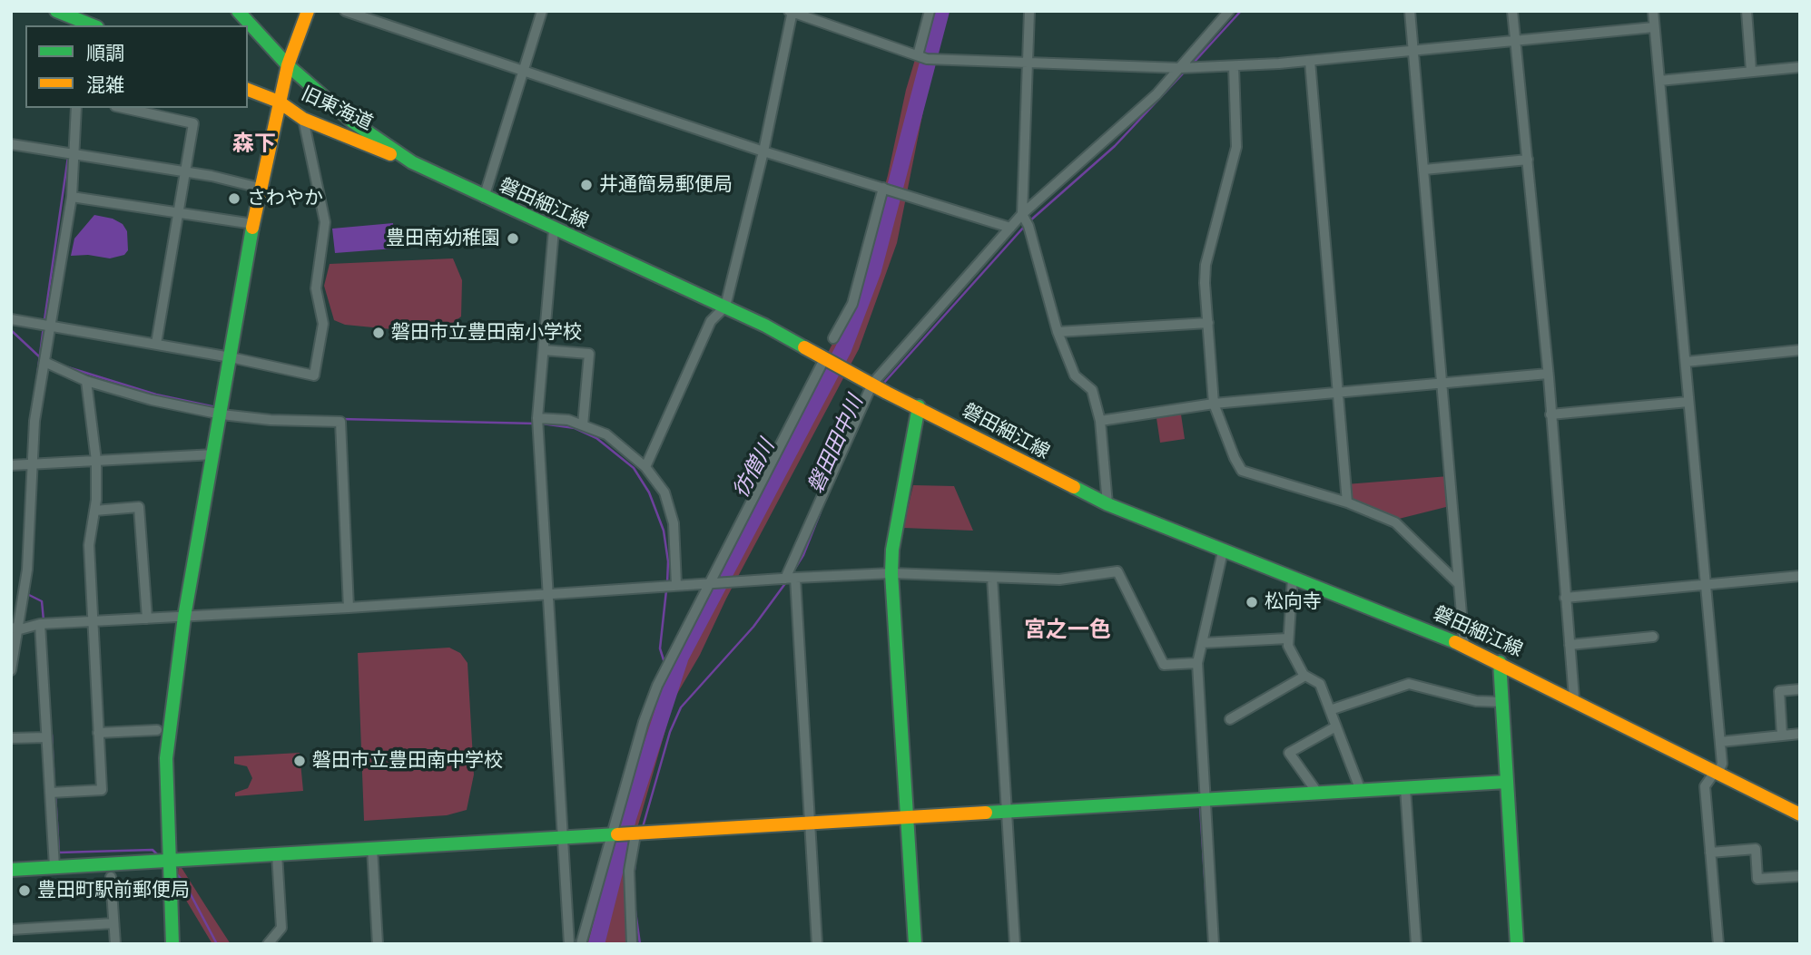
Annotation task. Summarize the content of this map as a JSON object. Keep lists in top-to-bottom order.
{
  "streets": {
    "street": ["旧東海道", "磐田細江線"]
  },
  "crossings": [
    ["旧東海道", "磐田細江線"]
  ],
  "districts": ["森下", "宮之一色"],
  "water": ["磐田田中川", "彷僧川"],
  "places": [
    "井通簡易郵便局",
    "さわやか",
    "豊田南幼稚園",
    "磐田市立豊田南小学校",
    "松向寺",
    "磐田市立豊田南中学校",
    "豊田町駅前郵便局"
  ],
  "legend": ["順調", "混雑"]
}
